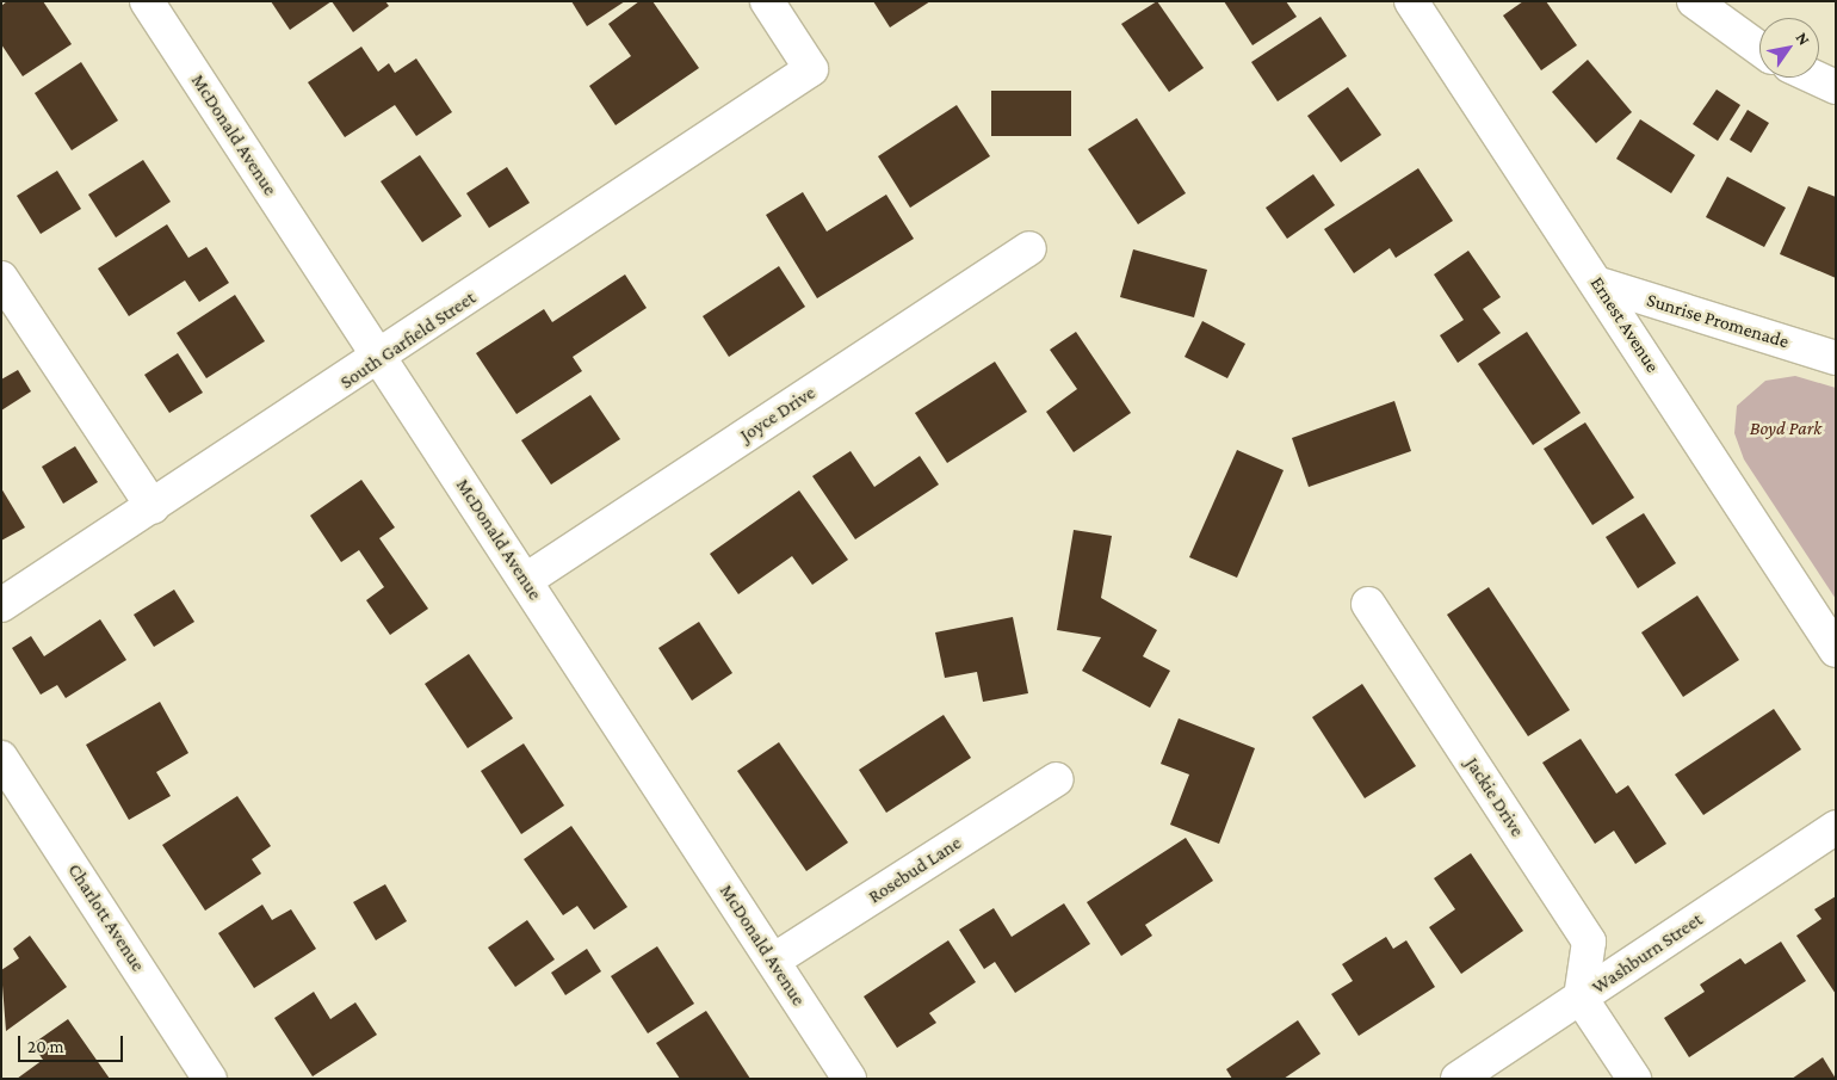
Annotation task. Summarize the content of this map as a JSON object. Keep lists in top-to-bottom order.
{
  "streets": {
    "street": [
      "McDonald Avenue",
      "Sunrise Promenade",
      "Ernest Avenue",
      "South Garfield Street",
      "Joyce Drive",
      "Jackie Drive",
      "Rosebud Lane",
      "Charlott Avenue",
      "Washburn Street"
    ]
  },
  "crossings": [
    ["McDonald Avenue", "South Garfield Street"],
    ["McDonald Avenue", "Joyce Drive"],
    ["McDonald Avenue", "Rosebud Lane"],
    ["Sunrise Promenade", "Ernest Avenue"],
    ["Jackie Drive", "Washburn Street"]
  ],
  "parks": ["Boyd Park"],
  "scale_bar": "20 m",
  "north": "top right"
}
